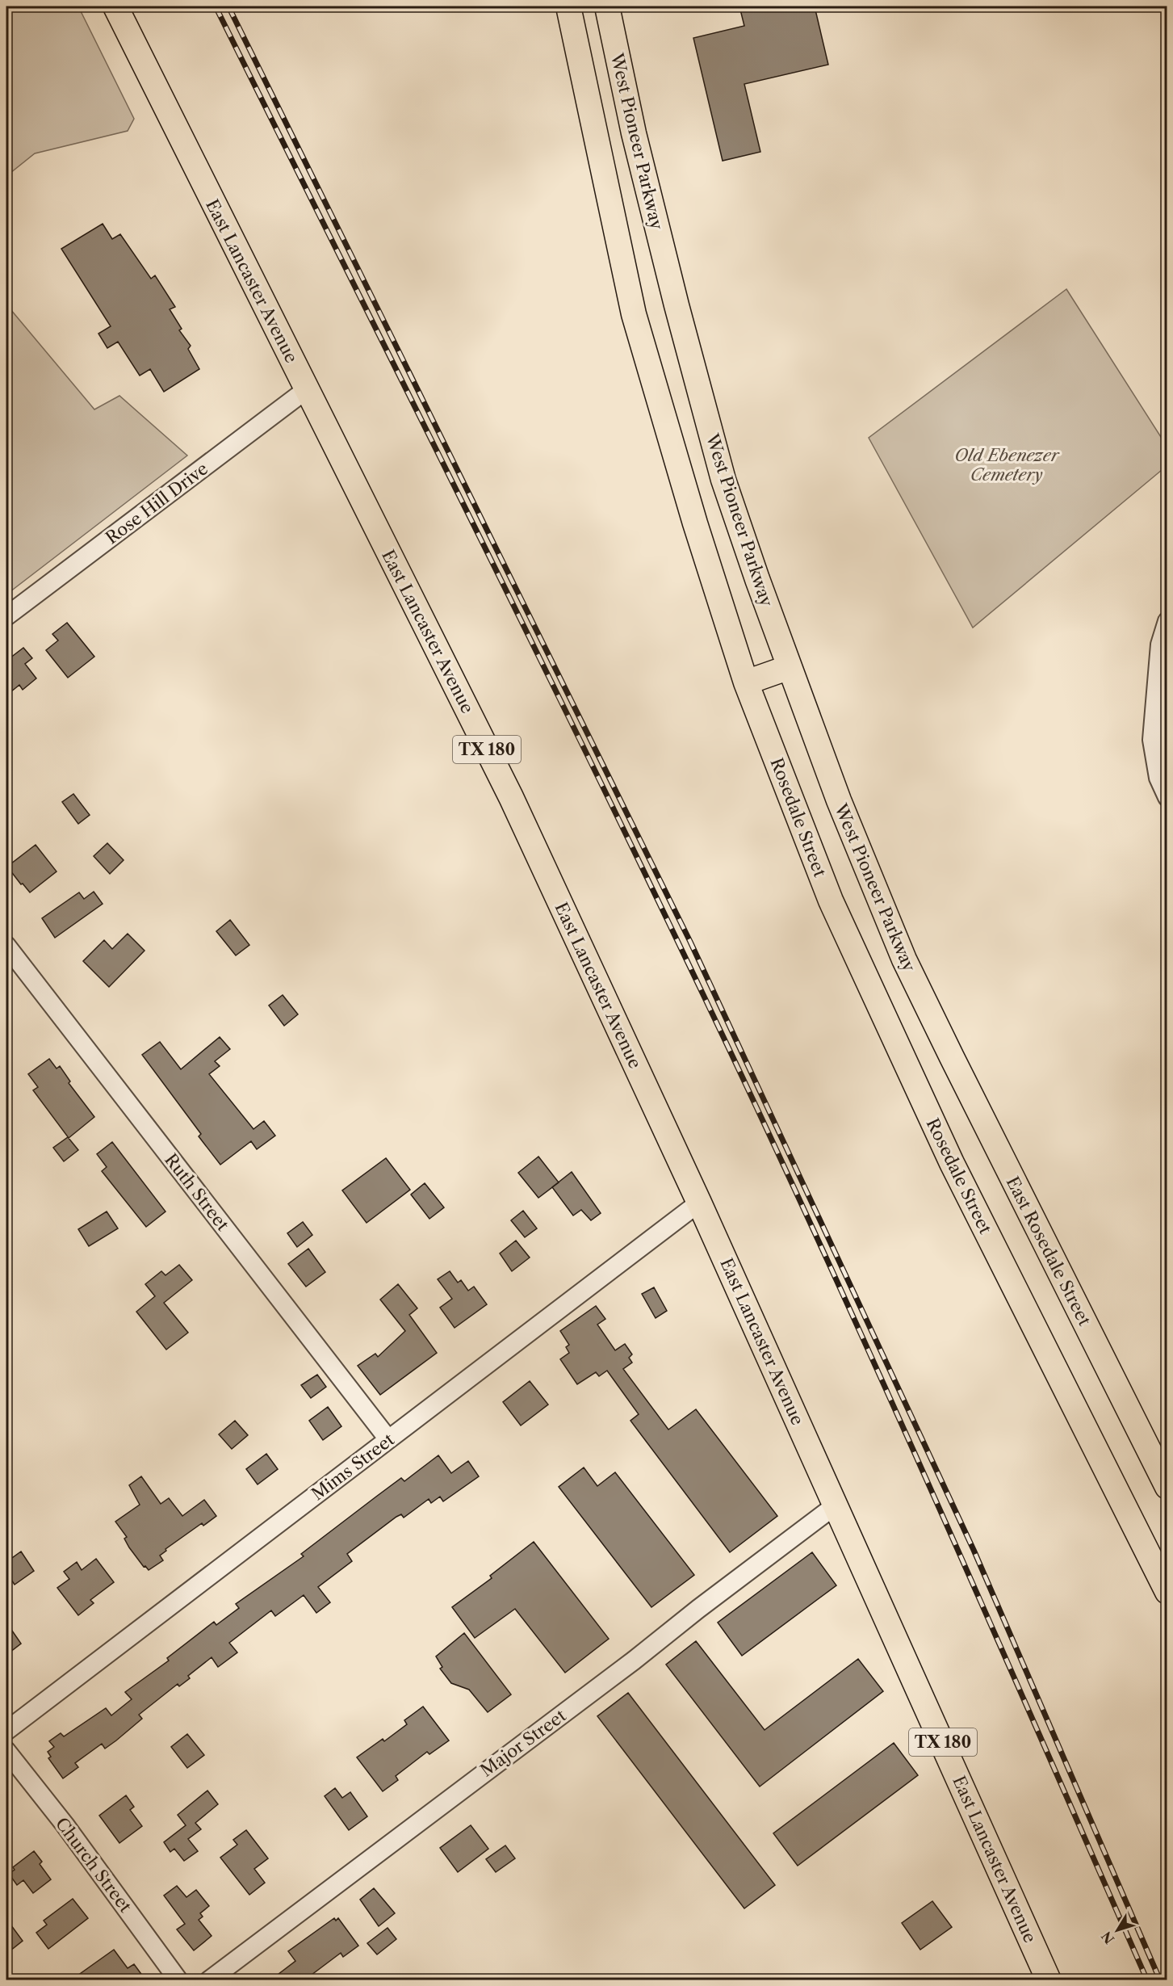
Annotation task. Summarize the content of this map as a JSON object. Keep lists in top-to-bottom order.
{
  "streets": {
    "main road": [
      "West Pioneer Parkway",
      "East Lancaster Avenue",
      "TX 180",
      "Rosedale Street",
      "East Rosedale Street"
    ],
    "street": [
      "Rose Hill Drive",
      "Ruth Street",
      "Mims Street",
      "Major Street",
      "Church Street"
    ]
  },
  "crossings": [
    ["West Pioneer Parkway", "East Rosedale Street"],
    ["East Lancaster Avenue", "Rose Hill Drive"],
    ["East Lancaster Avenue", "Mims Street"],
    ["East Lancaster Avenue", "Major Street"],
    ["Ruth Street", "Mims Street"]
  ],
  "parks": ["Old Ebenezer Cemetery"],
  "north": "bottom left"
}
